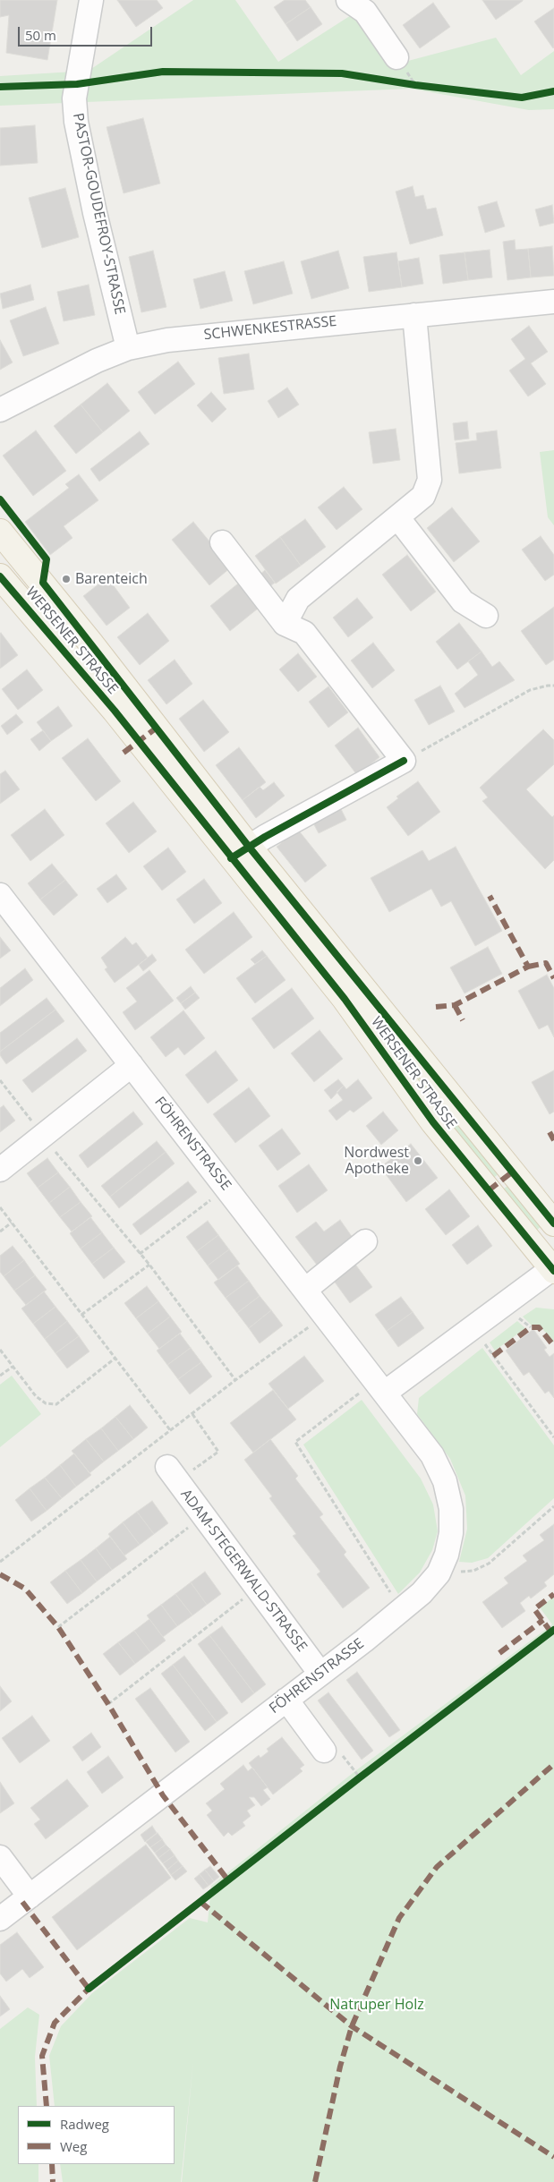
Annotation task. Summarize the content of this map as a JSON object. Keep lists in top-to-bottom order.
{
  "streets": {
    "main road": ["WERSENER STRASSE"],
    "street": [
      "PASTOR-GOUDEFROY-STRASSE",
      "SCHWENKESTRASSE",
      "FÖHRENSTRASSE",
      "ADAM-STEGERWALD-STRASSE"
    ]
  },
  "crossings": [
    ["PASTOR-GOUDEFROY-STRASSE", "SCHWENKESTRASSE"],
    ["FÖHRENSTRASSE", "ADAM-STEGERWALD-STRASSE"]
  ],
  "parks": ["Natruper Holz"],
  "places": ["Barenteich", "Nordwest Apotheke"],
  "legend": ["Radweg", "Weg"],
  "scale_bar": "50 m"
}
